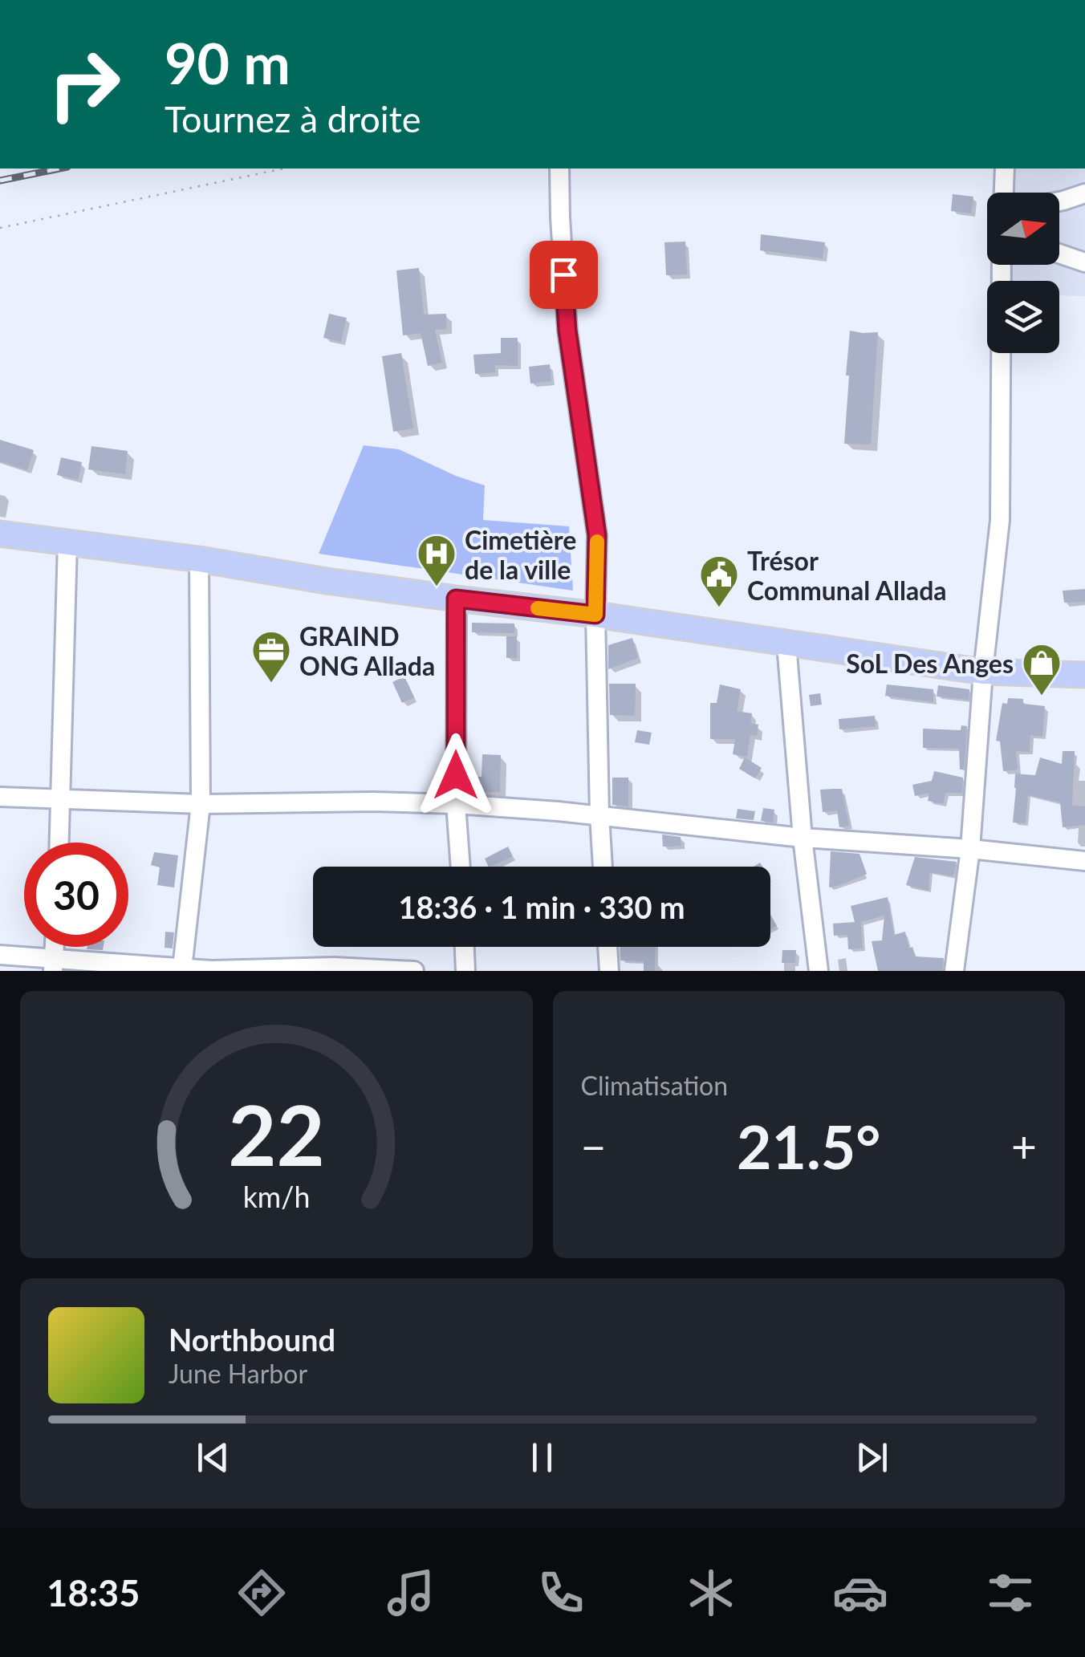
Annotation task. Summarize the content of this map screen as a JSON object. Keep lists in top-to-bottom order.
{
  "places": {
    "hospital": ["Cimetière de la ville"],
    "public building": ["Trésor Communal Allada"],
    "office": ["GRAIND ONG Allada"],
    "shop": ["SoL Des Anges"]
  },
  "north": "right",
  "page": {
    "turn": ["90 m", "Tournez à droite"],
    "limit": "30",
    "trip": "18:36 · 1 min · 330 m",
    "tile": "Climatisation",
    "heat": ["−", "21.5°", "+"],
    "song": ["Northbound", "June Harbor"],
    "tabs": "18:35",
    "gauge": ["22", "km/h"]
  }
}
